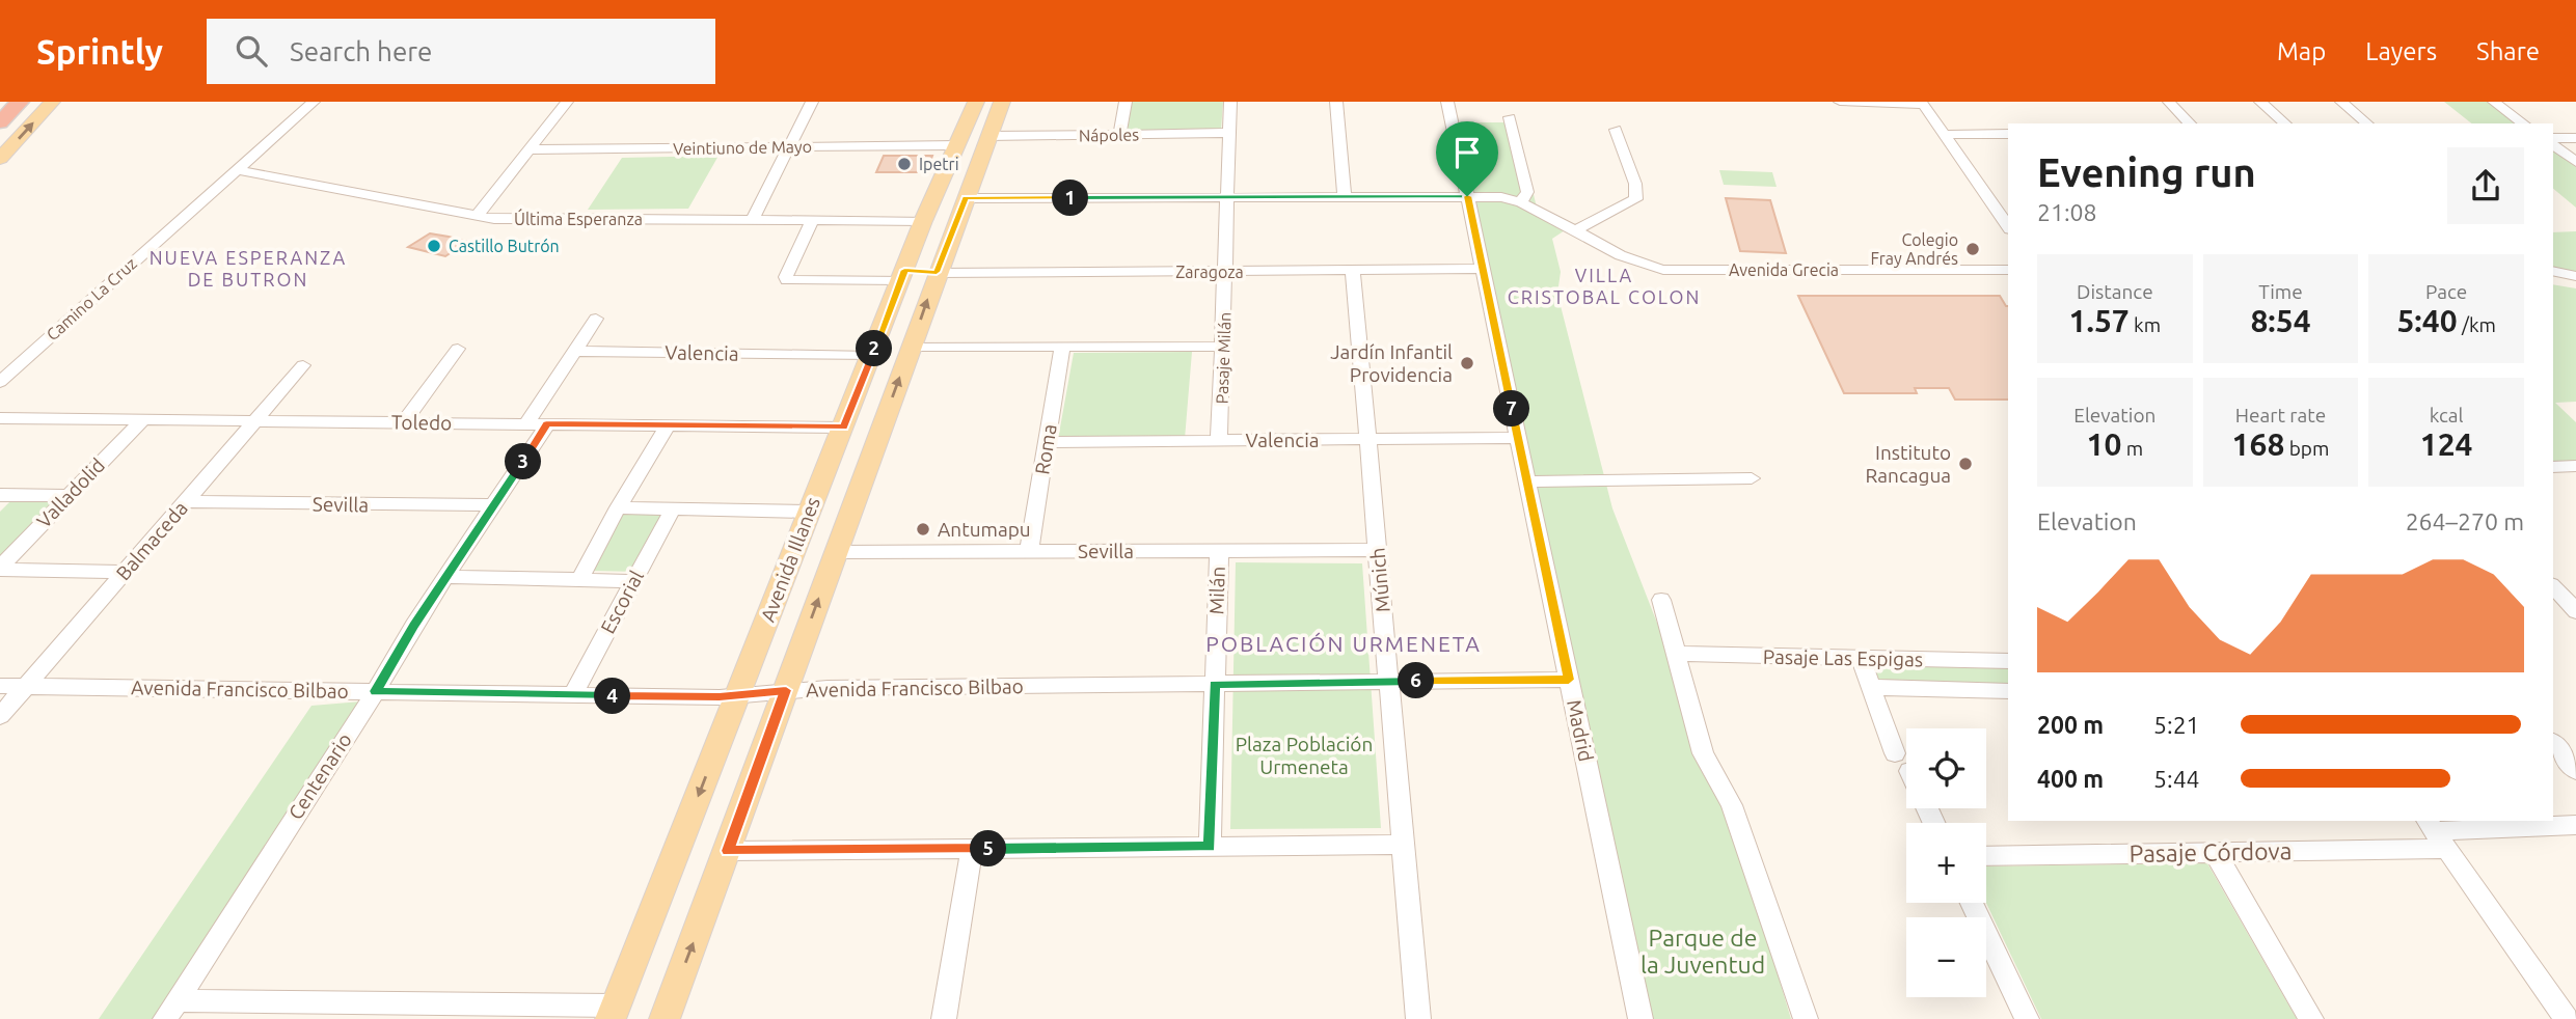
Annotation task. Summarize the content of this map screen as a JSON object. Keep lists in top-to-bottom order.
{
  "streets": {
    "main road": ["Avenida Illanes"],
    "street": [
      "Nápoles",
      "Veintiuno de Mayo",
      "Última Esperanza",
      "Avenida Grecia",
      "Zaragoza",
      "Camino La Cruz",
      "Valencia",
      "Pasaje Milán",
      "Toledo",
      "Roma",
      "Valladolid",
      "Sevilla",
      "Balmaceda",
      "Múnich",
      "Milán",
      "Escorial",
      "Pasaje Las Espigas",
      "Avenida Francisco Bilbao",
      "Madrid",
      "Centenario",
      "Pasaje Córdova"
    ]
  },
  "crossings": [
    ["Nápoles", "Pasaje Milán"],
    ["Nápoles", "Avenida Illanes"],
    ["Veintiuno de Mayo", "Avenida Illanes"],
    ["Última Esperanza", "Camino La Cruz"],
    ["Última Esperanza", "Avenida Illanes"],
    ["Avenida Grecia", "Pasaje Milán"],
    ["Avenida Grecia", "Avenida Illanes"],
    ["Avenida Grecia", "Madrid"],
    ["Zaragoza", "Pasaje Milán"],
    ["Zaragoza", "Avenida Illanes"],
    ["Zaragoza", "Múnich"],
    ["Zaragoza", "Madrid"],
    ["Valencia", "Pasaje Milán"],
    ["Valencia", "Roma"],
    ["Valencia", "Avenida Illanes"],
    ["Valencia", "Múnich"],
    ["Valencia", "Madrid"],
    ["Valencia", "Centenario"],
    ["Toledo", "Valladolid"],
    ["Toledo", "Balmaceda"],
    ["Toledo", "Avenida Illanes"],
    ["Toledo", "Centenario"],
    ["Roma", "Sevilla"],
    ["Sevilla", "Balmaceda"],
    ["Sevilla", "Avenida Illanes"],
    ["Sevilla", "Múnich"],
    ["Sevilla", "Milán"],
    ["Sevilla", "Centenario"],
    ["Balmaceda", "Avenida Francisco Bilbao"],
    ["Avenida Illanes", "Avenida Francisco Bilbao"],
    ["Múnich", "Avenida Francisco Bilbao"],
    ["Milán", "Avenida Francisco Bilbao"],
    ["Escorial", "Avenida Francisco Bilbao"],
    ["Avenida Francisco Bilbao", "Madrid"],
    ["Avenida Francisco Bilbao", "Centenario"]
  ],
  "districts": ["NUEVA ESPERANZA DE BUTRON", "VILLA CRISTOBAL COLON", "POBLACIÓN URMENETA"],
  "parks": ["Plaza Población Urmeneta", "Parque de la Juventud"],
  "places": [
    "Ipetri",
    "Castillo Butrón",
    "Colegio Fray Andrés",
    "Jardín Infantil Providencia",
    "Instituto Rancagua",
    "Antumapu"
  ],
  "page": {
    "header": "Sprintly",
    "search": "Search here",
    "nav": ["Map", "Layers", "Share"],
    "heading": ["Evening run", "21:08"],
    "pins": [
      "1",
      "2",
      "7",
      "3",
      "6",
      "4",
      "5"
    ],
    "stats": [
      ["Distance", "1.57 km"],
      ["Time", "8:54"],
      ["Pace", "5:40 /km"],
      ["Elevation", "10 m"],
      ["Heart rate", "168 bpm"],
      ["kcal", "124"]
    ],
    "chart": ["Elevation", "264–270 m"],
    "list": [
      {
        "name": "200 m",
        "note": "5:21"
      },
      {
        "name": "400 m",
        "note": "5:44"
      }
    ],
    "map_buttons": ["+", "−"]
  }
}
